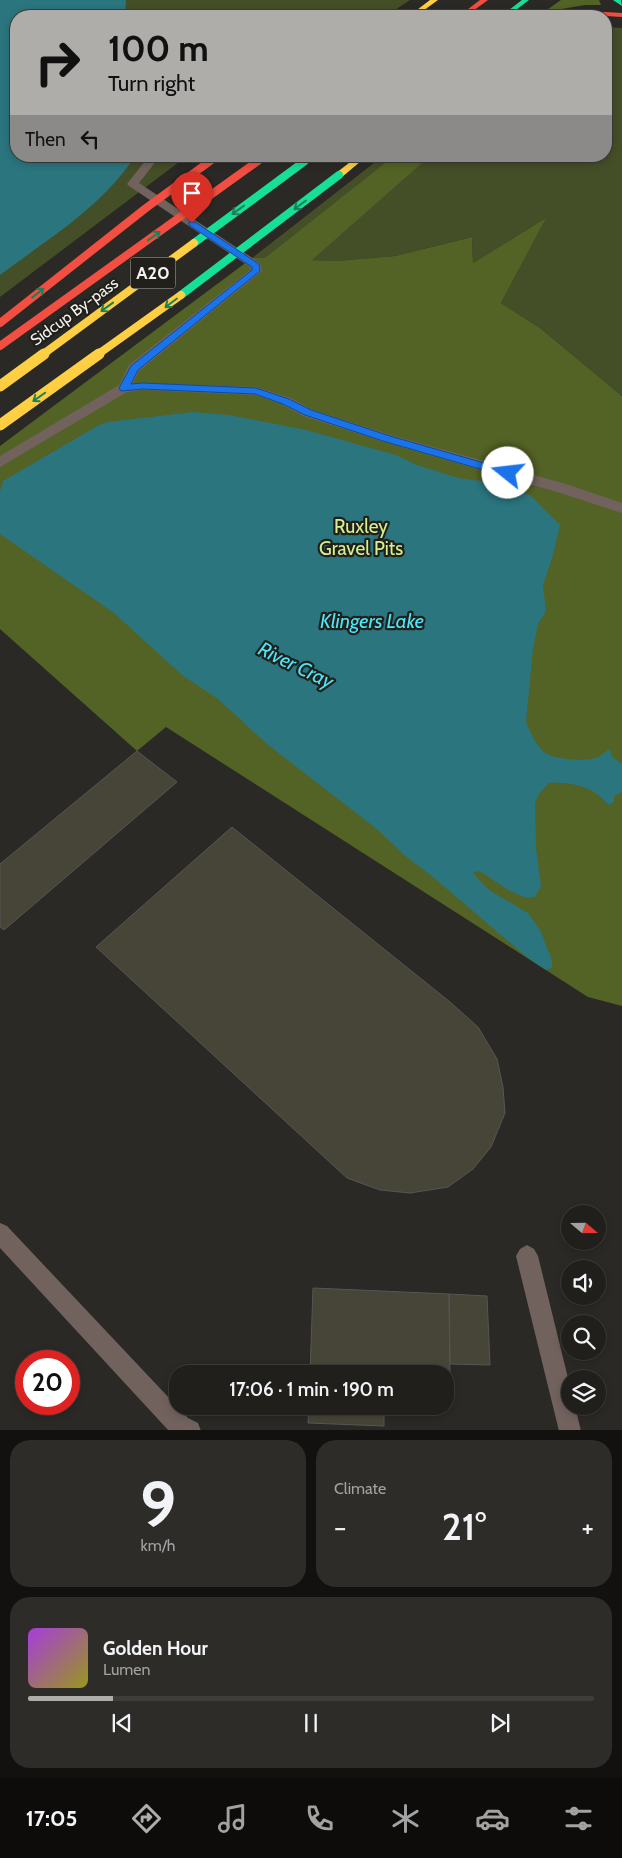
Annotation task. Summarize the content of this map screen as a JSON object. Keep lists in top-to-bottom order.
{
  "streets": {
    "main road": ["A20", "Sidcup By-pass"]
  },
  "water": ["Klingers Lake", "River Cray"],
  "parks": ["Ruxley Gravel Pits"],
  "north": "right",
  "page": {
    "turn": ["100 m", "Turn right"],
    "then": "Then",
    "limit": "20",
    "trip": "17:06 · 1 min · 190 m",
    "tile": [
      ["9", "km/h"],
      "Climate"
    ],
    "heat": ["−", "21°", "+"],
    "song": ["Golden Hour", "Lumen"],
    "tabs": "17:05"
  }
}
